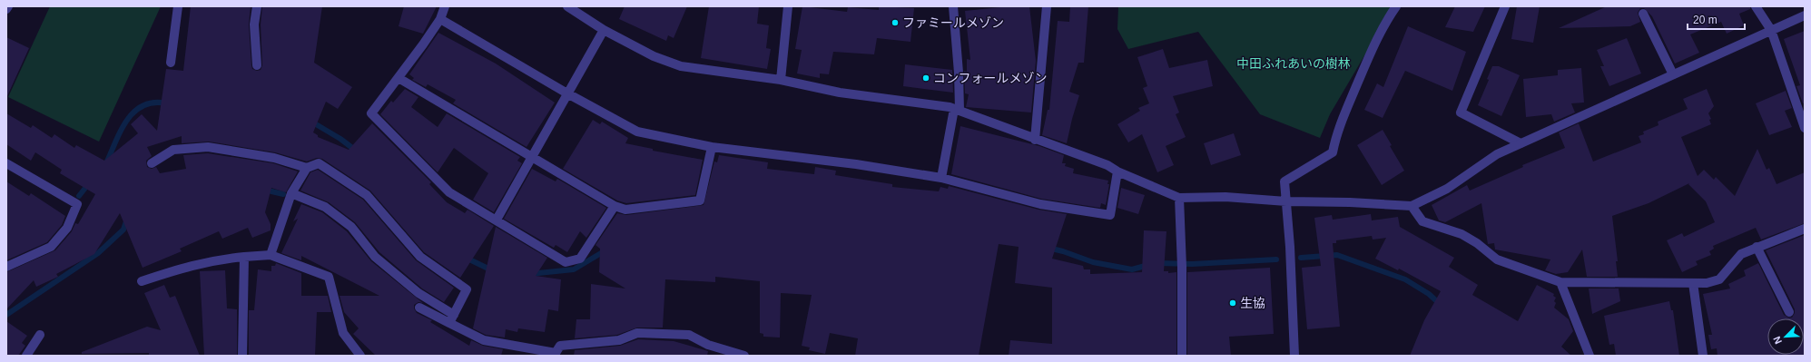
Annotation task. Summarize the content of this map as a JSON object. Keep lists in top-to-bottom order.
{
  "parks": ["中田ふれあいの樹林"],
  "places": ["ファミールメゾン", "コンフォールメゾン", "生協"],
  "scale_bar": "20 m",
  "north": "bottom left"
}
